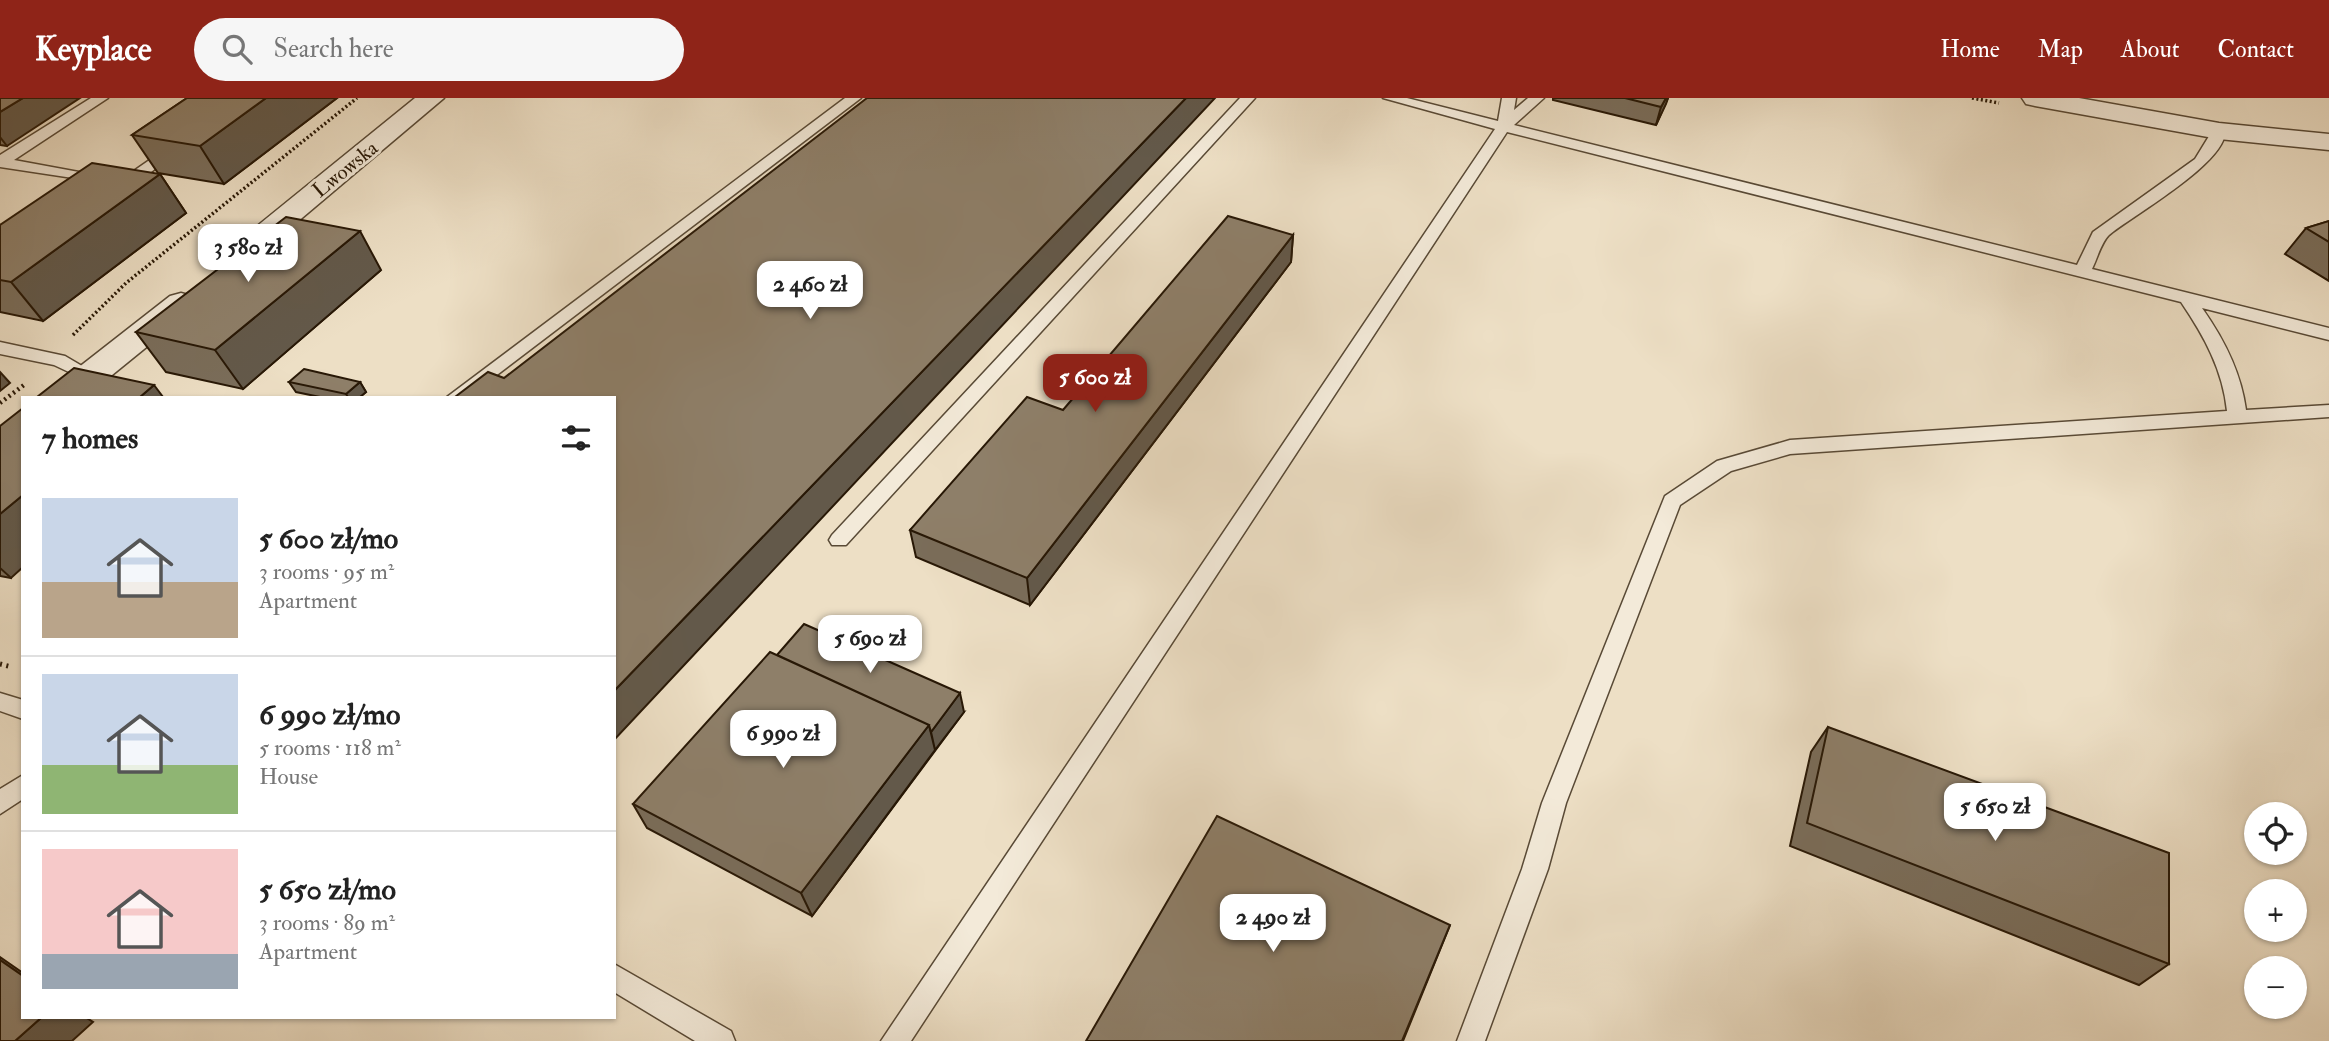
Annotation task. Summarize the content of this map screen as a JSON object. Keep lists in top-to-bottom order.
{
  "streets": {
    "street": ["Lwowska"]
  },
  "page": {
    "header": "Keyplace",
    "search": "Search here",
    "nav": [
      "Home",
      "Map",
      "About",
      "Contact"
    ],
    "price": [
      "3 580 zł",
      "2 460 zł",
      "5 600 zł",
      "5 690 zł",
      "6 990 zł",
      "5 650 zł",
      "2 490 zł"
    ],
    "heading": "7 homes",
    "list": [
      {
        "name": "5 600 zł/mo",
        "note": "3 rooms · 95 m² · Apartment"
      },
      {
        "name": "6 990 zł/mo",
        "note": "5 rooms · 118 m² · House"
      },
      {
        "name": "5 650 zł/mo",
        "note": "3 rooms · 89 m² · Apartment"
      }
    ],
    "map_buttons": ["+", "−"]
  }
}
